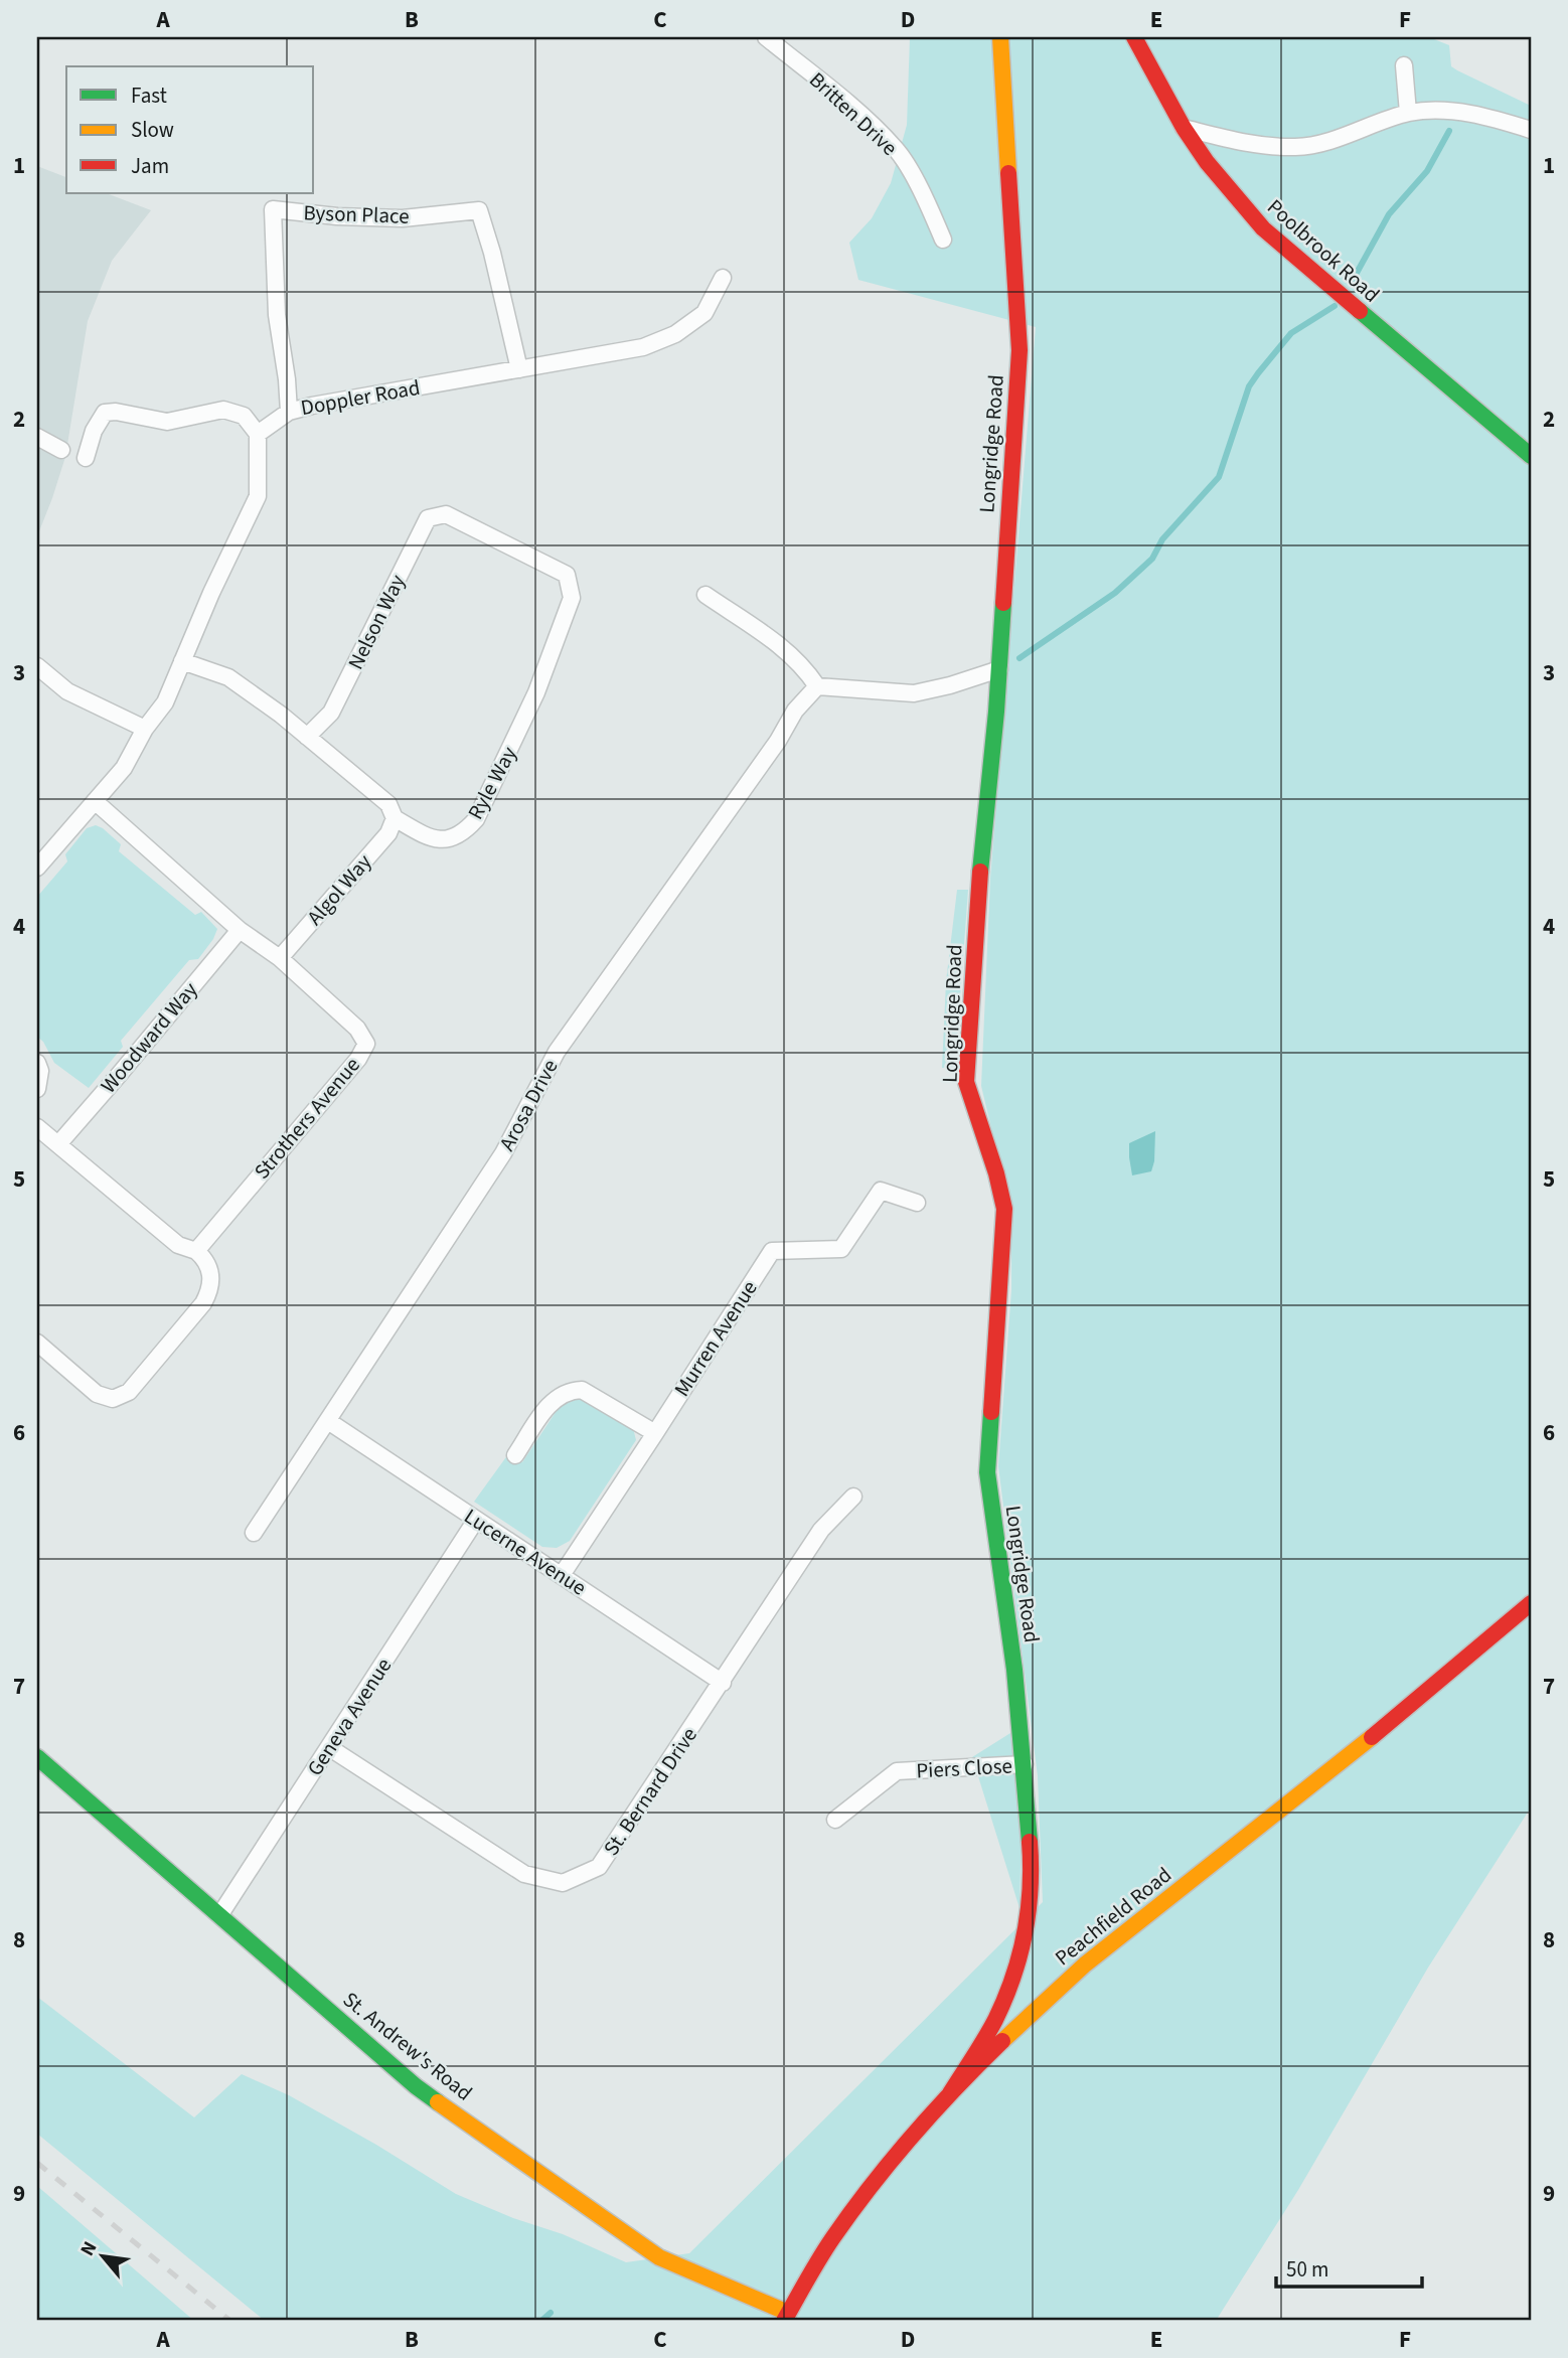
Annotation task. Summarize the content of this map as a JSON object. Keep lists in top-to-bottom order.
{
  "streets": {
    "street": [
      "Britten Drive",
      "Byson Place",
      "Poolbrook Road",
      "Doppler Road",
      "Longridge Road",
      "Nelson Way",
      "Ryle Way",
      "Algol Way",
      "Woodward Way",
      "Arosa Drive",
      "Strothers Avenue",
      "Murren Avenue",
      "Lucerne Avenue",
      "Geneva Avenue",
      "Piers Close",
      "St. Bernard Drive",
      "Peachfield Road",
      "St. Andrew's Road"
    ]
  },
  "crossings": [
    ["Byson Place", "Doppler Road"],
    ["Longridge Road", "Piers Close"],
    ["Longridge Road", "Peachfield Road"],
    ["Nelson Way", "Ryle Way"],
    ["Ryle Way", "Algol Way"],
    ["Algol Way", "Strothers Avenue"],
    ["Woodward Way", "Strothers Avenue"],
    ["Arosa Drive", "Lucerne Avenue"],
    ["Murren Avenue", "Lucerne Avenue"],
    ["Lucerne Avenue", "Geneva Avenue"],
    ["Lucerne Avenue", "St. Bernard Drive"],
    ["Geneva Avenue", "St. Bernard Drive"],
    ["Geneva Avenue", "St. Andrew's Road"],
    ["Peachfield Road", "St. Andrew's Road"]
  ],
  "legend": ["Fast", "Slow", "Jam"],
  "scale_bar": "50 m",
  "north": "top left",
  "grid": {
    "columns": [
      "A",
      "B",
      "C",
      "D",
      "E",
      "F"
    ],
    "rows": [
      "1",
      "2",
      "3",
      "4",
      "5",
      "6",
      "7",
      "8",
      "9"
    ]
  }
}
